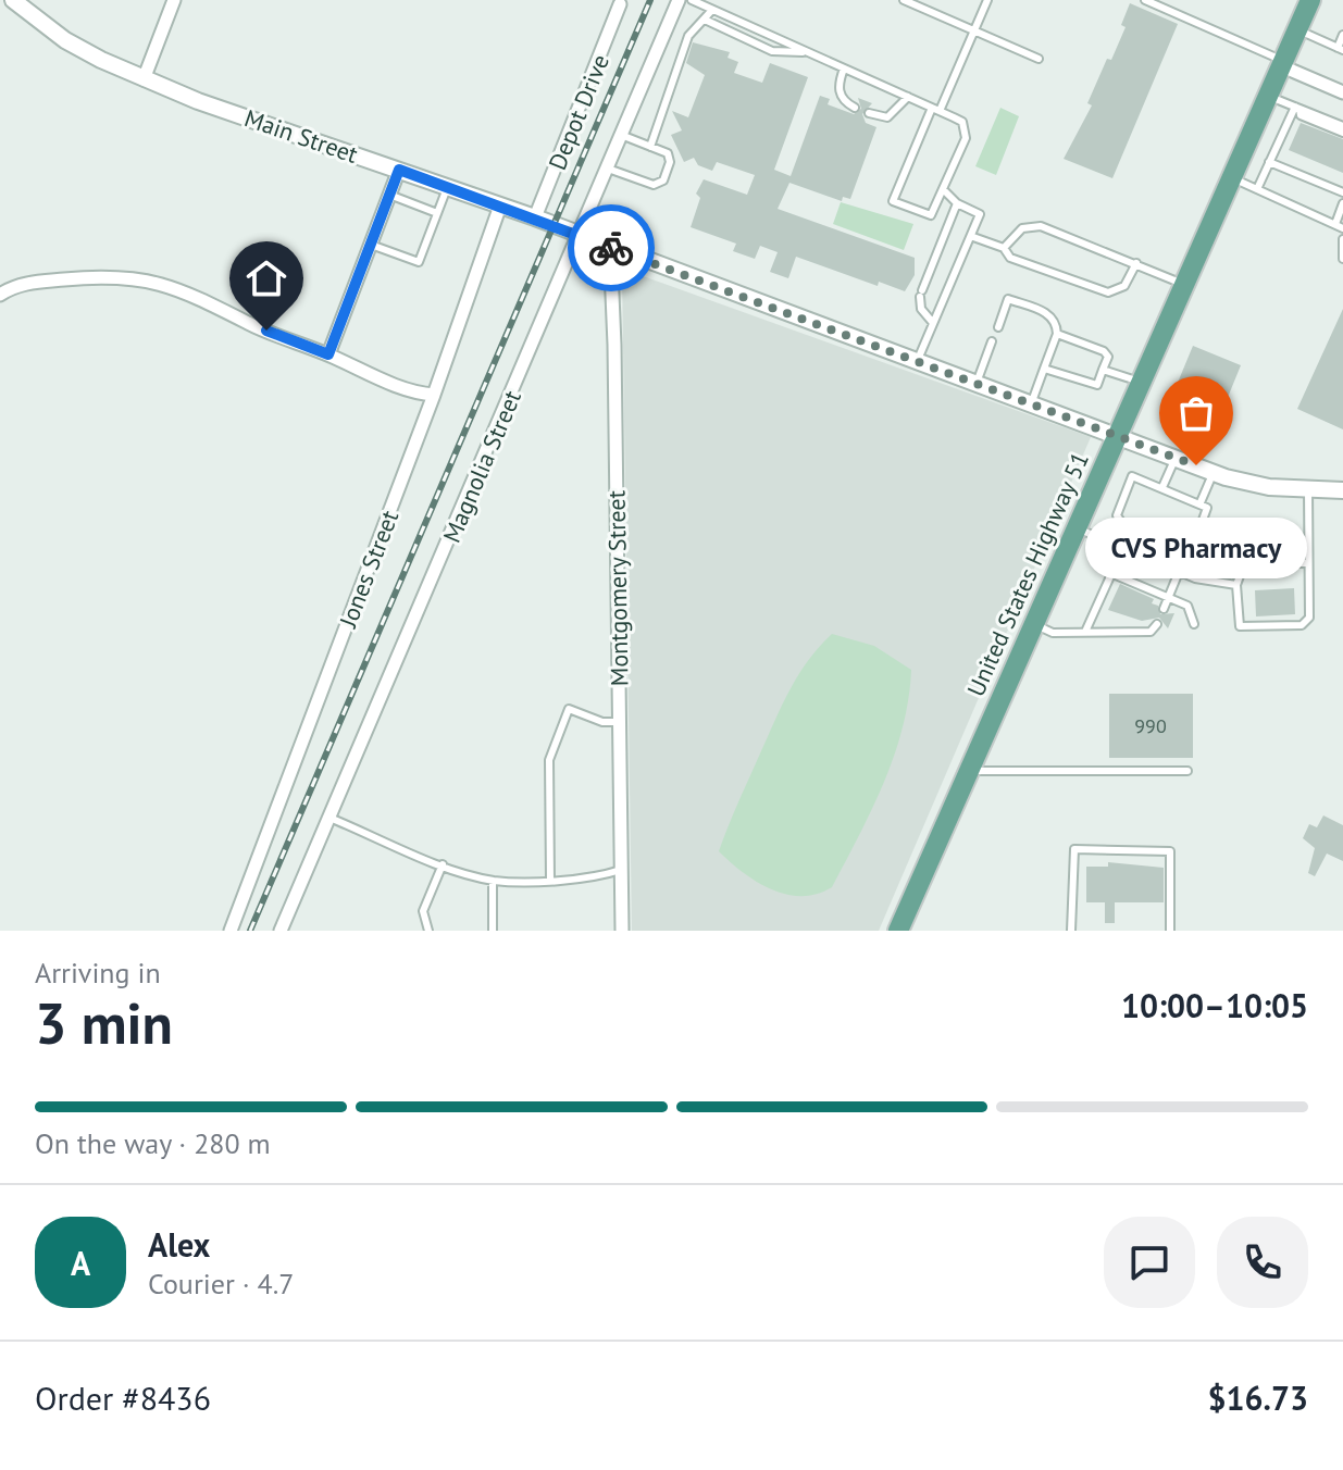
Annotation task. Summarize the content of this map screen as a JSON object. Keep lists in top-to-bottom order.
{
  "streets": {
    "main road": ["United States Highway 51"],
    "street": [
      "Depot Drive",
      "Main Street",
      "Magnolia Street",
      "Jones Street",
      "Montgomery Street"
    ]
  },
  "crossings": [
    ["Depot Drive", "Main Street"],
    ["Main Street", "Magnolia Street"],
    ["Main Street", "Jones Street"],
    ["Main Street", "United States Highway 51"],
    ["Main Street", "Montgomery Street"]
  ],
  "places": ["CVS Pharmacy"],
  "house_numbers": ["990"],
  "page": {
    "bubble": "CVS Pharmacy",
    "heading": ["3 min", "Arriving in", "10:00–10:05"],
    "panel": [
      "Alex",
      "Courier · 4.7",
      "Order #8436",
      "$16.73"
    ],
    "bar": "On the way · 280 m",
    "round": "A"
  }
}
